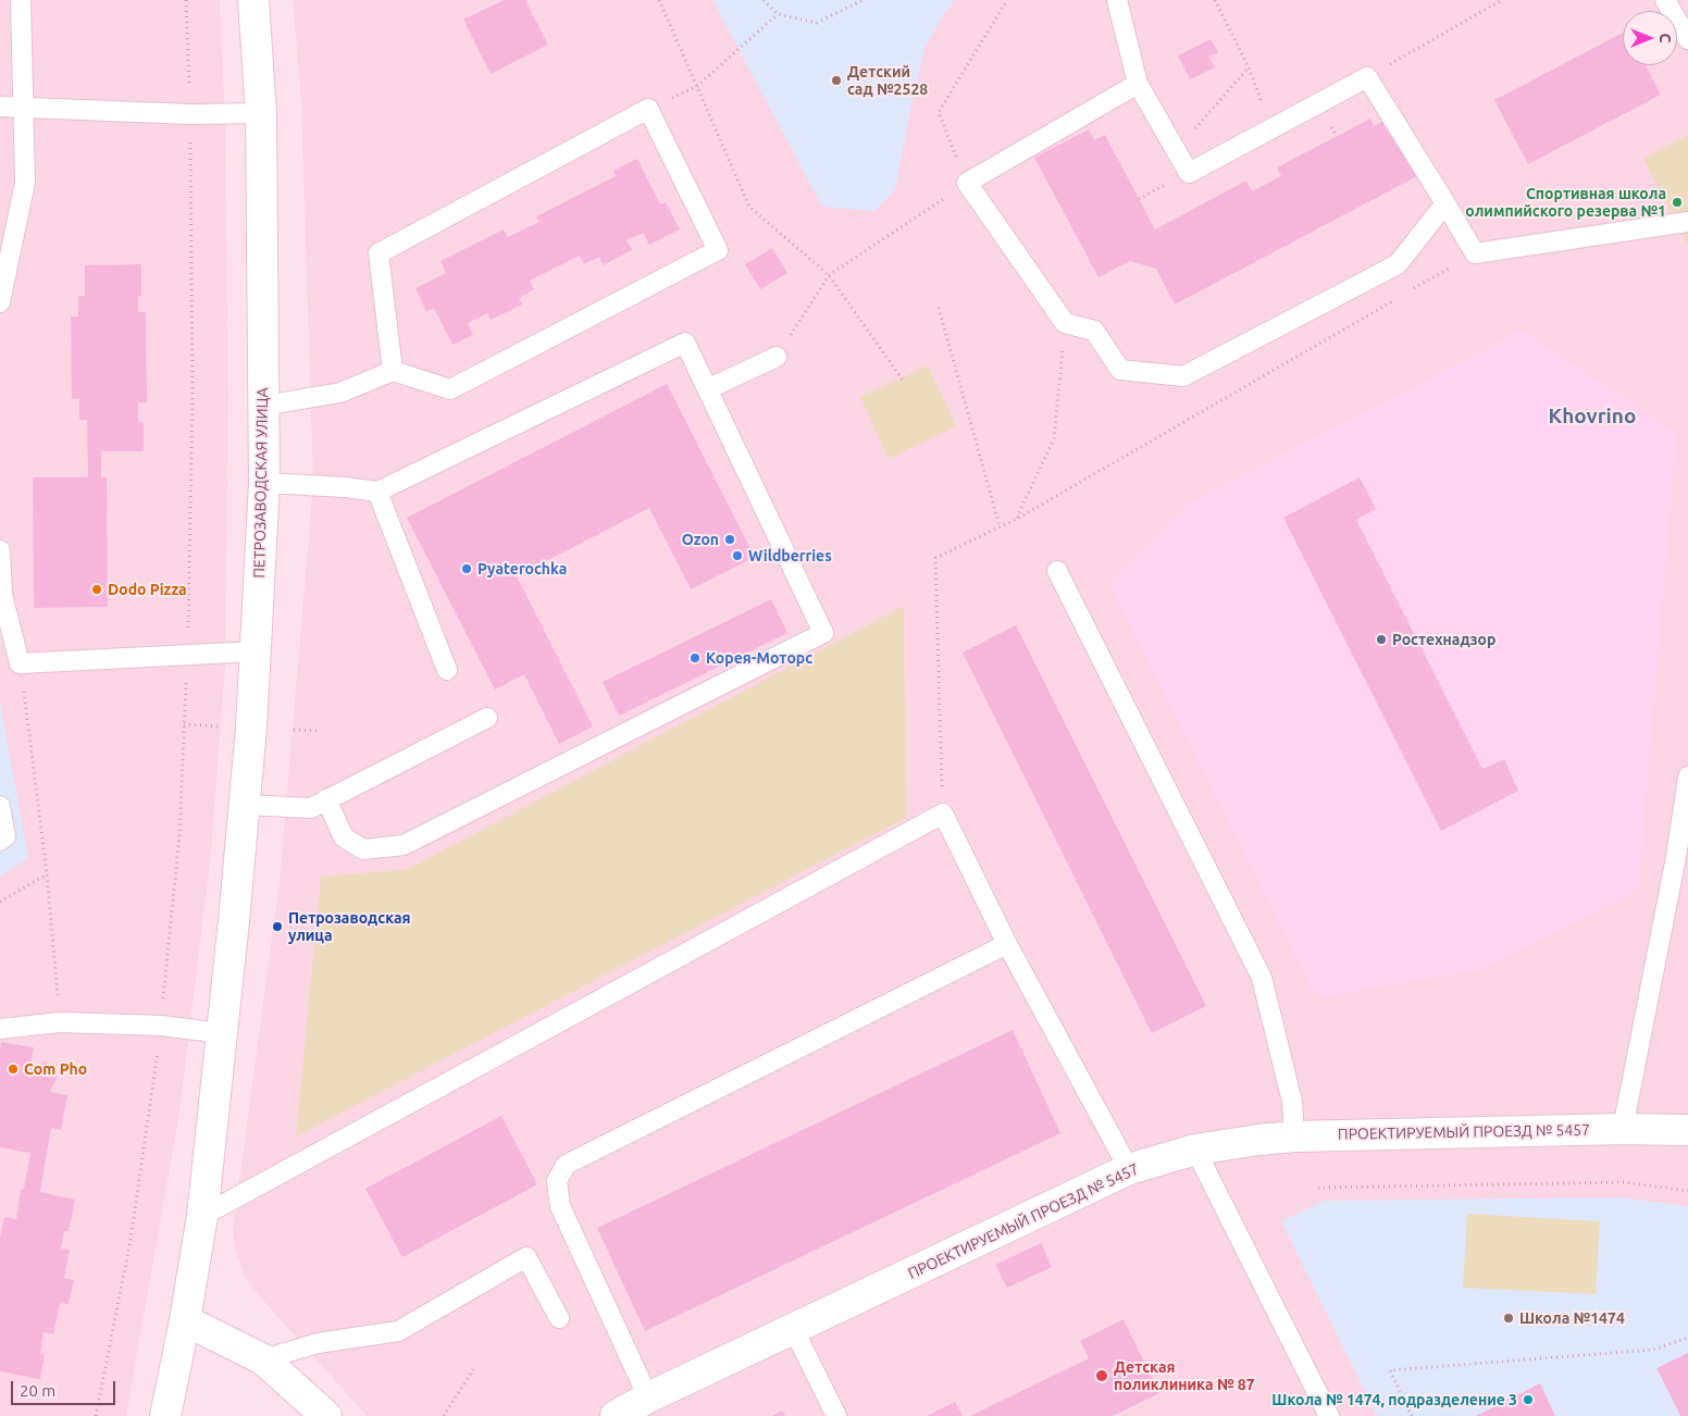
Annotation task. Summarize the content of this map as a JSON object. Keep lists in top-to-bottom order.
{
  "streets": {
    "main road": ["ПЕТРОЗАВОДСКАЯ УЛИЦА", "ПРОЕКТИРУЕМЫЙ ПРОЕЗД № 5457"]
  },
  "districts": ["Khovrino"],
  "places": [
    "Детский сад №2528",
    "Спортивная школа олимпийского резерва №1",
    "Ozon",
    "Wildberries",
    "Pyaterochka",
    "Dodo Pizza",
    "Ростехнадзор",
    "Корея-Моторс",
    "Петрозаводская улица",
    "Com Pho",
    "Школа №1474",
    "Детская поликлиника № 87",
    "Школа № 1474, подразделение 3"
  ],
  "scale_bar": "20 m",
  "north": "right"
}
